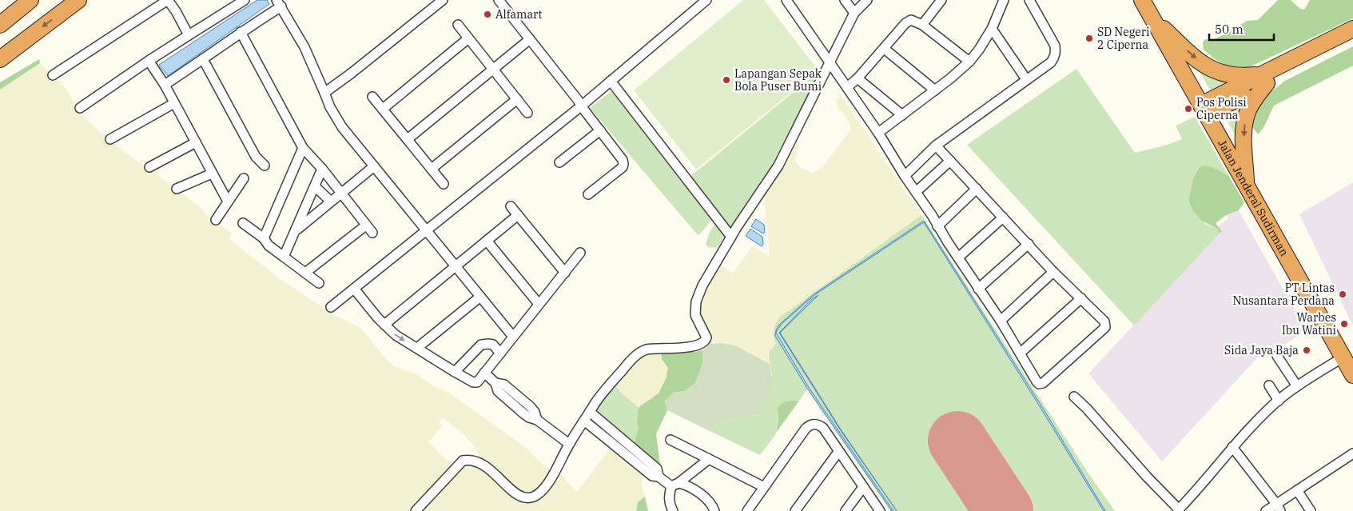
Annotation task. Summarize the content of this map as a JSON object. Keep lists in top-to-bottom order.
{
  "streets": {
    "highway": ["Jalan Jenderal Sudirman"]
  },
  "places": [
    "Alfamart",
    "SD Negeri 2 Ciperna",
    "Lapangan Sepak Bola Puser Bumi",
    "Pos Polisi Ciperna",
    "PT Lintas Nusantara Perdana",
    "Warbes Ibu Watini",
    "Sida Jaya Baja"
  ],
  "scale_bar": "50 m"
}
